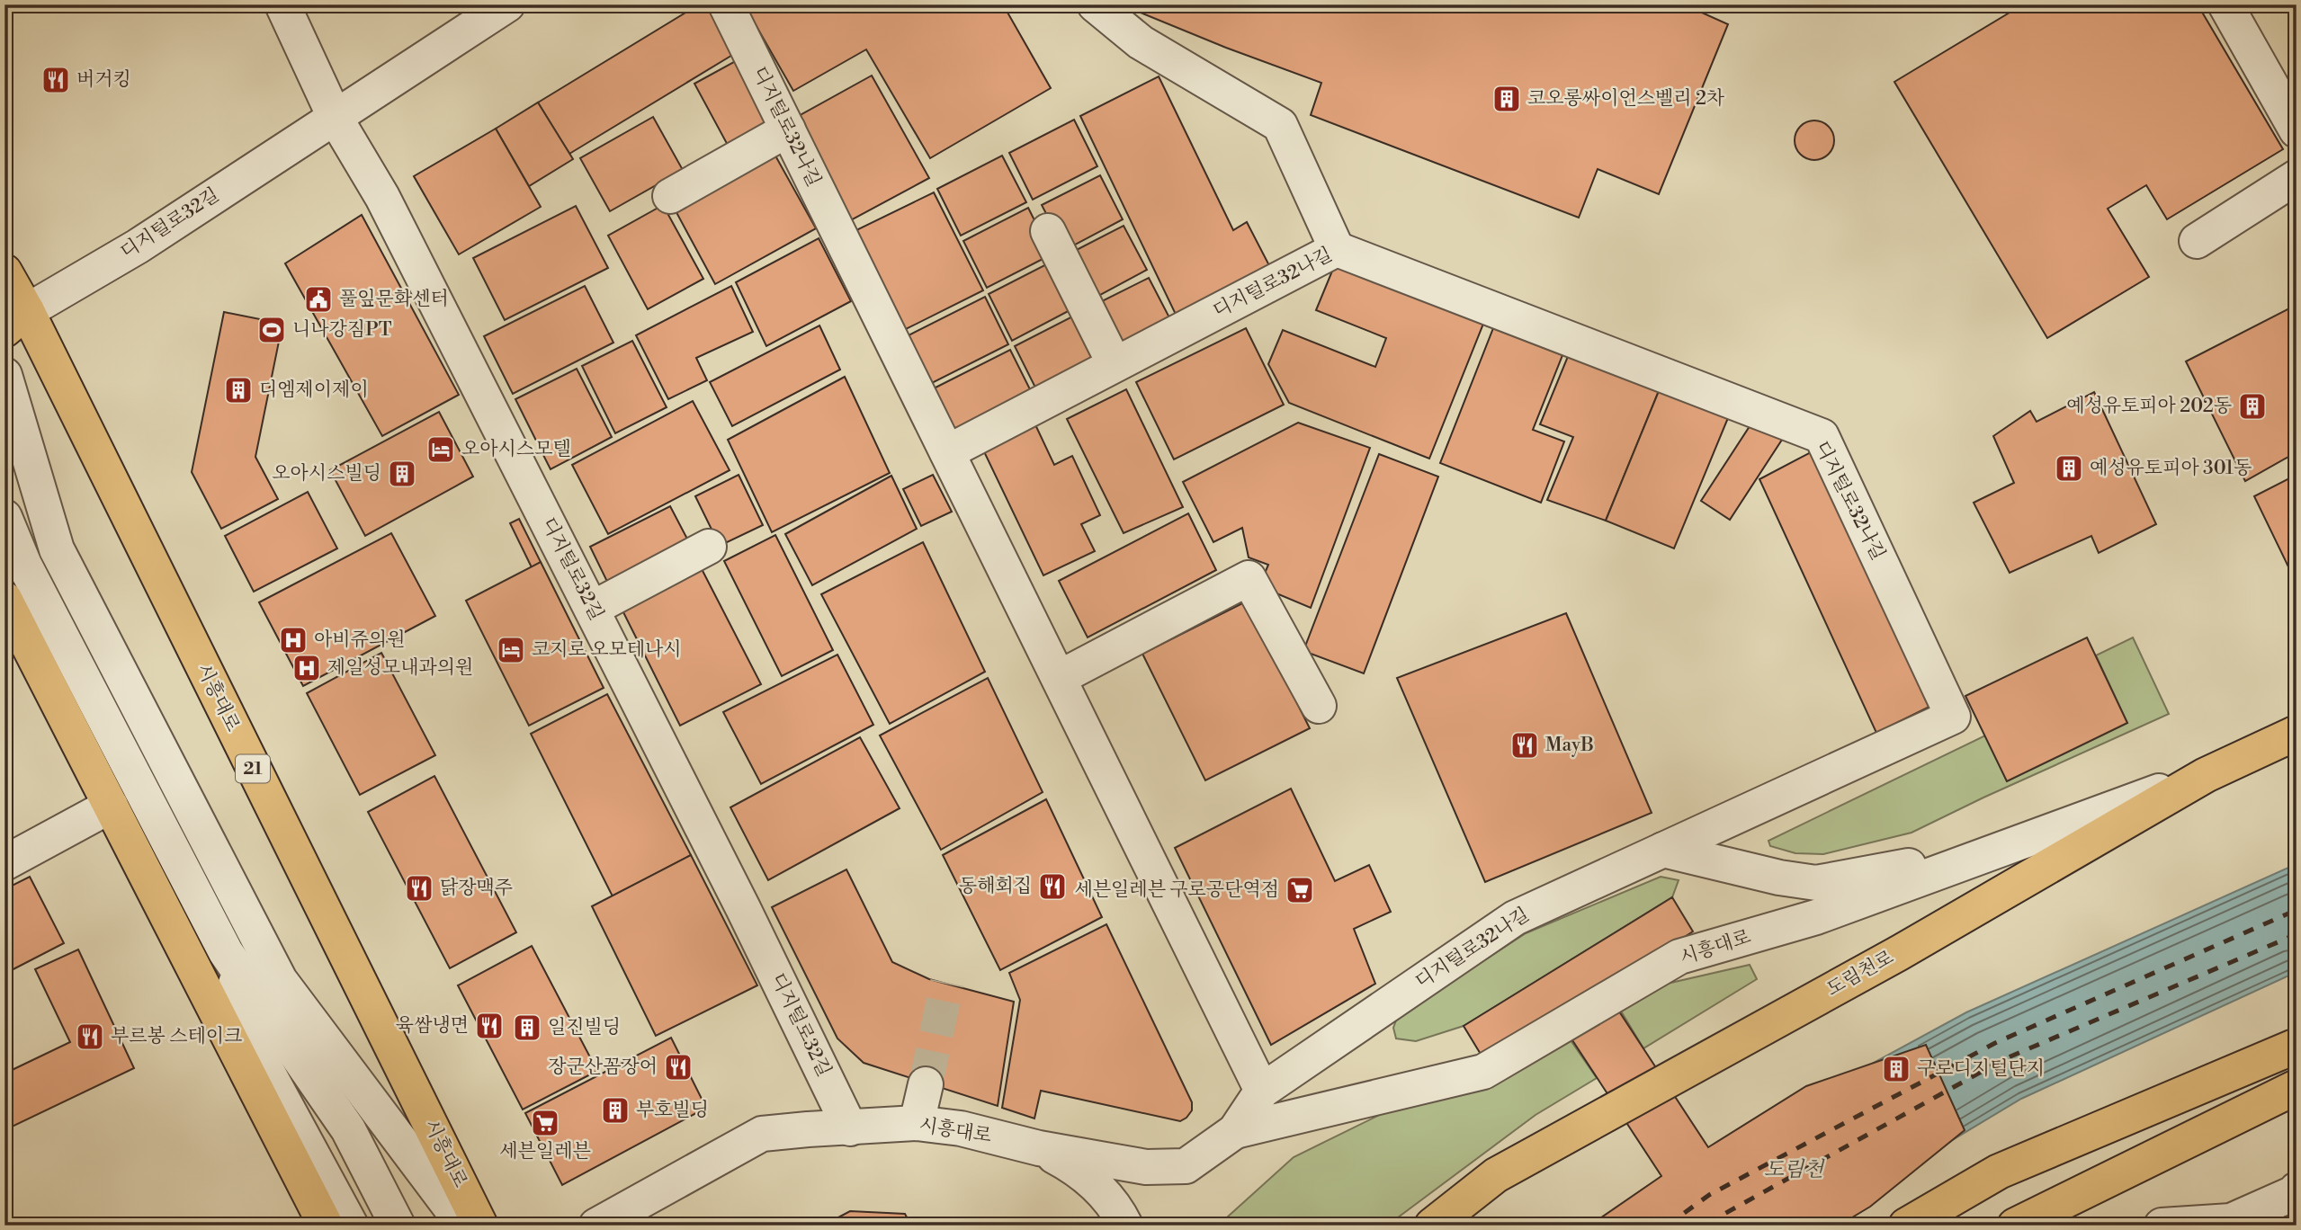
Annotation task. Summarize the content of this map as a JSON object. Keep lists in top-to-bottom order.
{
  "streets": {
    "main road": ["시흥대로", "21", "도림천로"],
    "street": ["디지털로32나길", "디지털로32길"]
  },
  "crossings": [
    ["디지털로32나길", "시흥대로"],
    ["디지털로32길", "시흥대로"],
    ["시흥대로", "도림천로"]
  ],
  "water": ["도림천"],
  "places": {
    "restaurant": [
      "버거킹",
      "MayB",
      "동해회집",
      "닭장맥주",
      "육쌈냉면",
      "부르봉 스테이크",
      "장군산꼼장어"
    ],
    "building": [
      "코오롱싸이언스벨리 2차",
      "디엠제이제이",
      "예성유토피아 202동",
      "예성유토피아 301동",
      "오아시스빌딩",
      "일진빌딩",
      "구로디지털단지",
      "부호빌딩"
    ],
    "public building": ["풀잎문화센터"],
    "sports": ["니나강짐PT"],
    "hotel": ["오아시스모텔", "코지로 오모테나시"],
    "hospital": ["아비쥬의원", "제일성모내과의원"],
    "supermarket": ["세븐일레븐 구로공단역점", "세븐일레븐"]
  }
}
